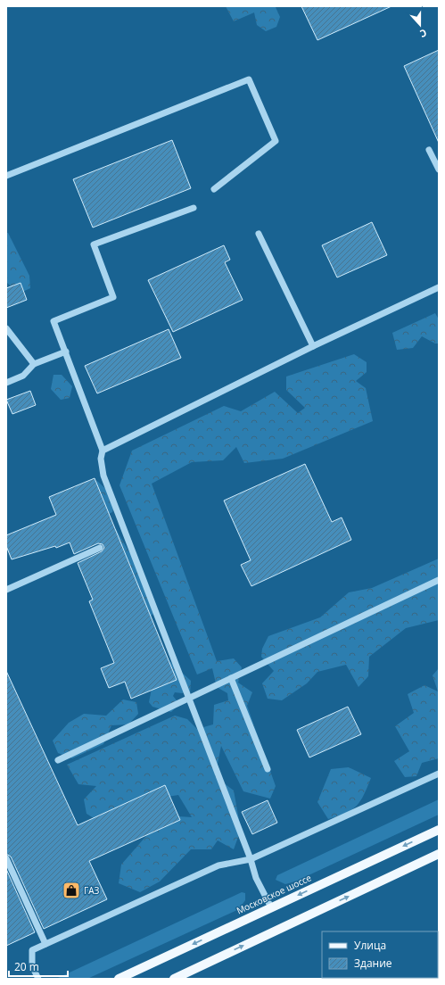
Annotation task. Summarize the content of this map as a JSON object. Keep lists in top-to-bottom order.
{
  "streets": {
    "main road": ["Московское шоссе"]
  },
  "places": {
    "shop": ["ГАЗ"]
  },
  "legend": ["Улица", "Здание"],
  "scale_bar": "20 m",
  "north": "bottom"
}
